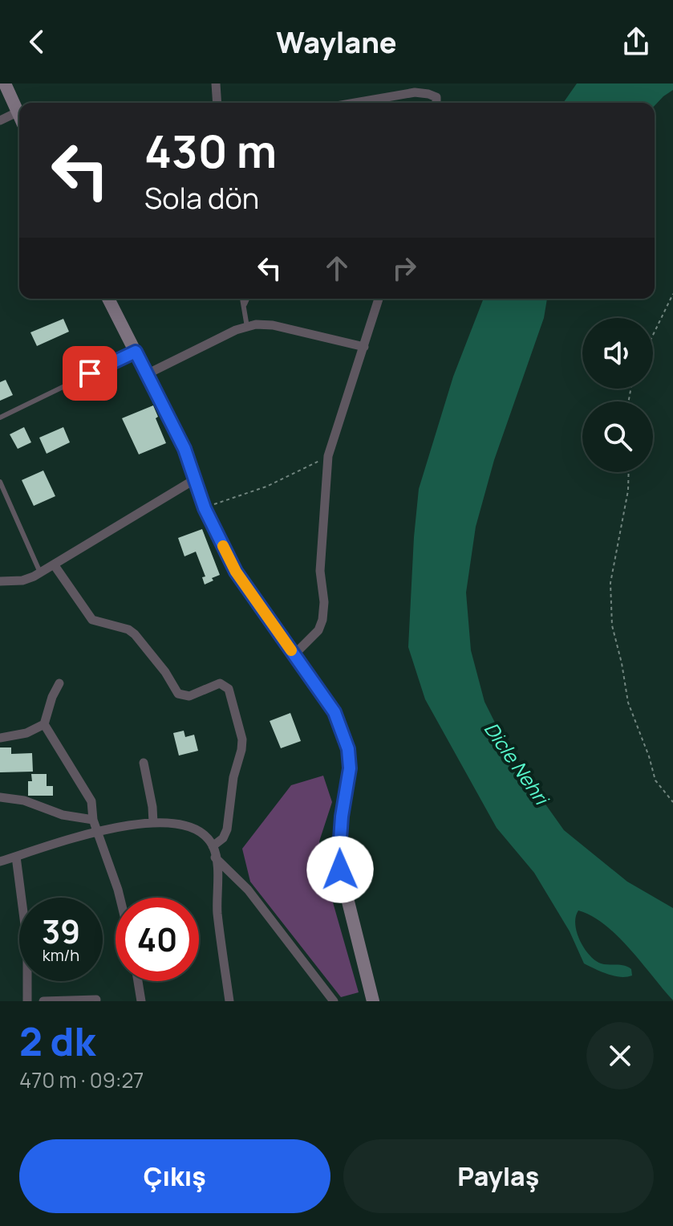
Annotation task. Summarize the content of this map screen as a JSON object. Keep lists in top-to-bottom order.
{
  "water": ["Dicle Nehri"],
  "page": {
    "header": "Waylane",
    "turn": ["430 m", "Sola dön"],
    "speed": "39 km/h",
    "limit": "40",
    "heading": ["2 dk", "470 m · 09:27"],
    "buttons": ["Çıkış", "Paylaş"]
  }
}
